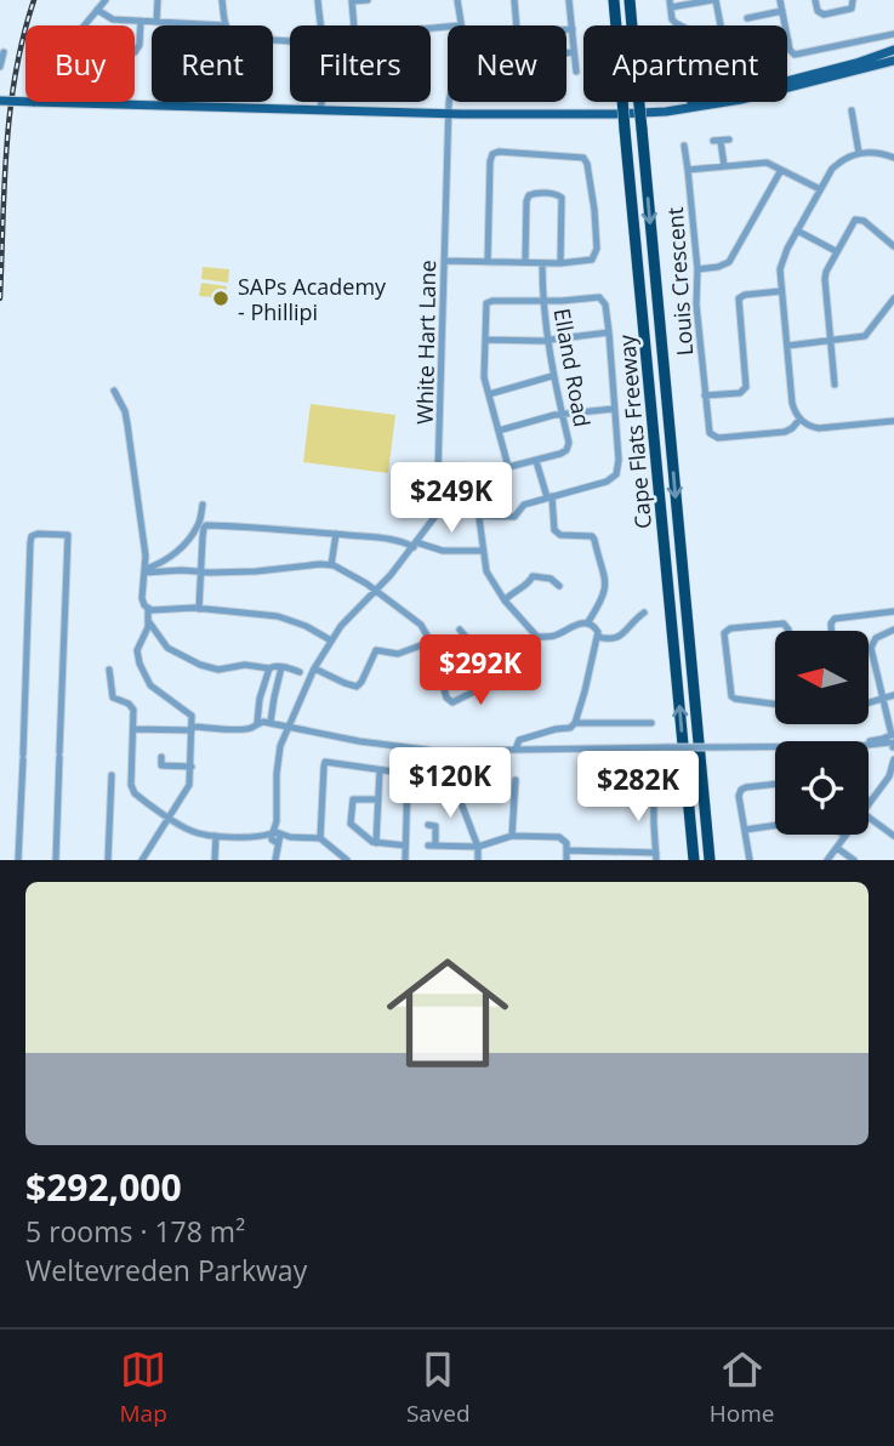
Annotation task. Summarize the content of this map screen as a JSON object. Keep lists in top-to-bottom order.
{
  "streets": {
    "highway": ["Cape Flats Freeway"],
    "street": ["Louis Crescent", "White Hart Lane", "Elland Road"]
  },
  "crossings": [
    ["White Hart Lane", "Elland Road"]
  ],
  "places": ["SAPs Academy - Phillipi"],
  "north": "left",
  "page": {
    "chip": [
      "Buy",
      "Rent",
      "Filters",
      "New",
      "Apartment"
    ],
    "price": [
      "$249K",
      "$292K",
      "$120K",
      "$282K"
    ],
    "list": [
      {
        "name": "$292,000",
        "note": "5 rooms · 178 m² · Weltevreden Parkway"
      }
    ],
    "tabs": ["Map", "Saved", "Home"]
  }
}
